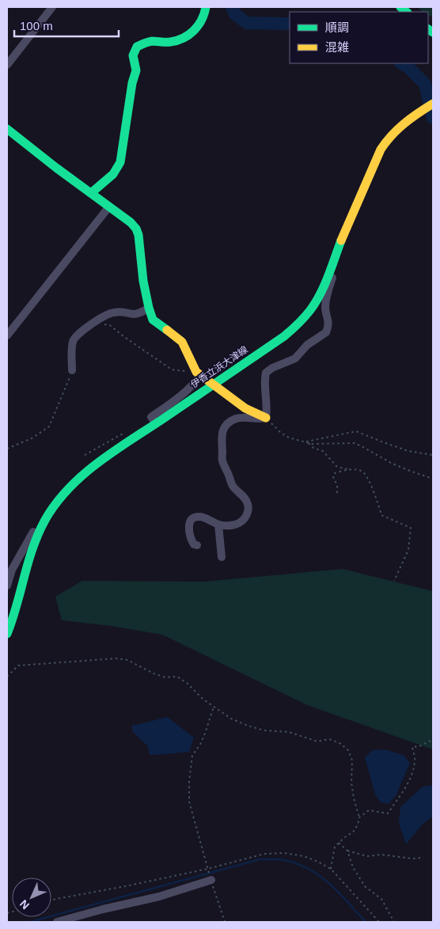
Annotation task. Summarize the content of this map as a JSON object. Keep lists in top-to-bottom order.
{
  "streets": {
    "main road": ["伊香立浜大津線"]
  },
  "legend": ["順調", "混雑"],
  "scale_bar": "100 m",
  "north": "bottom left"
}
